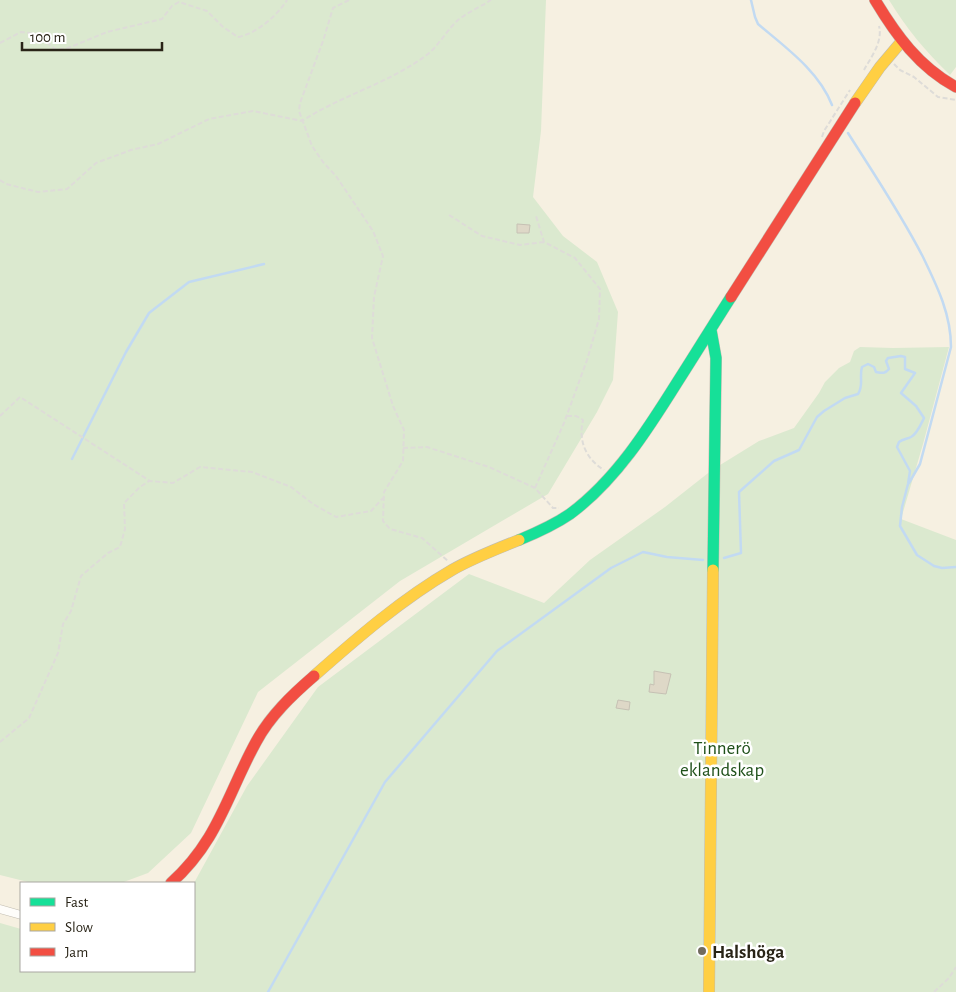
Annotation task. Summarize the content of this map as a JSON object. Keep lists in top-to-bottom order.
{
  "parks": ["Tinnerö eklandskap"],
  "places": ["Halshöga"],
  "legend": ["Fast", "Slow", "Jam"],
  "scale_bar": "100 m"
}
